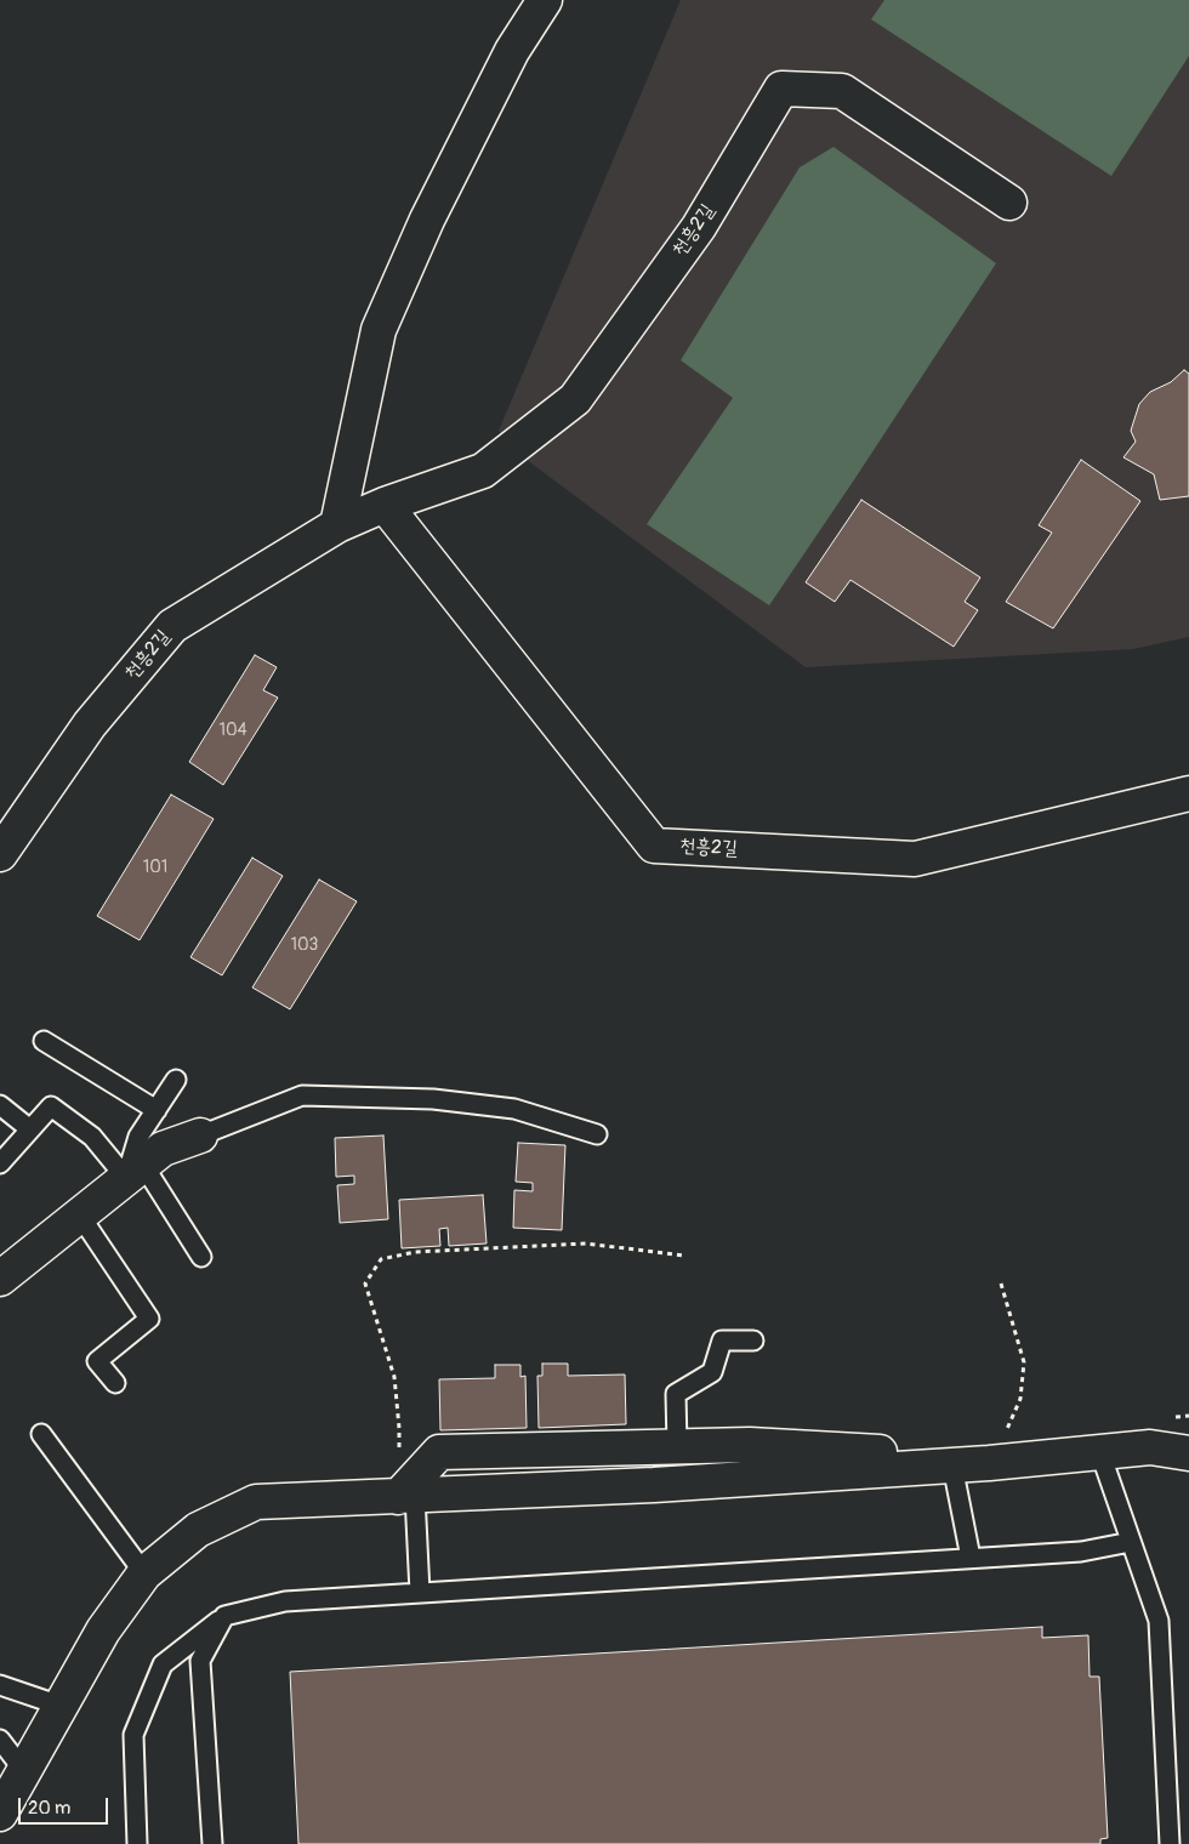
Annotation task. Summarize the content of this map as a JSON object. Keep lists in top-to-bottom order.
{
  "streets": {
    "street": ["천흥2길"]
  },
  "house_numbers": ["104", "101", "103"],
  "scale_bar": "20 m"
}
